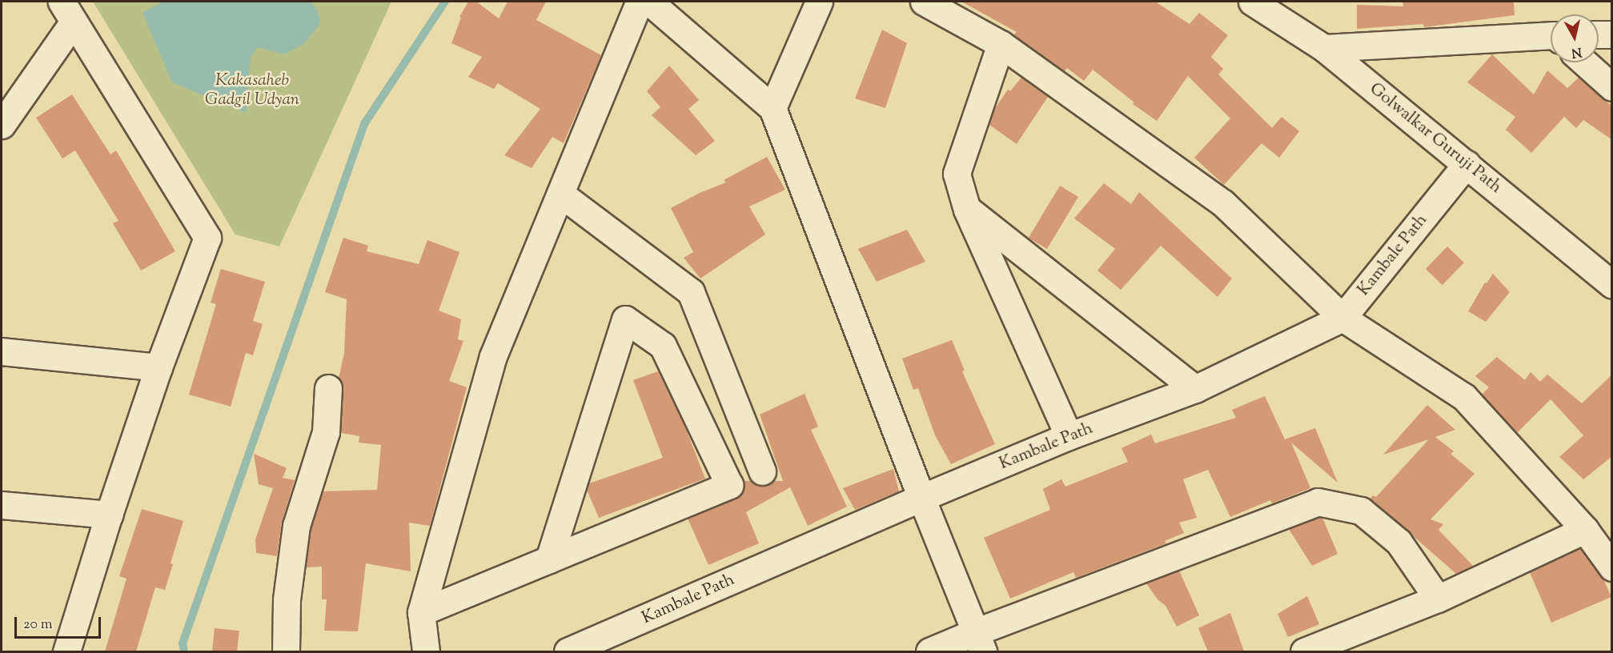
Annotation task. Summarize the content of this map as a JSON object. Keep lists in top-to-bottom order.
{
  "streets": {
    "street": ["Golwalkar Guruji Path", "Kambale Path"]
  },
  "crossings": [
    ["Golwalkar Guruji Path", "Kambale Path"]
  ],
  "parks": ["Kakasaheb Gadgil Udyan"],
  "scale_bar": "20 m",
  "north": "bottom"
}
